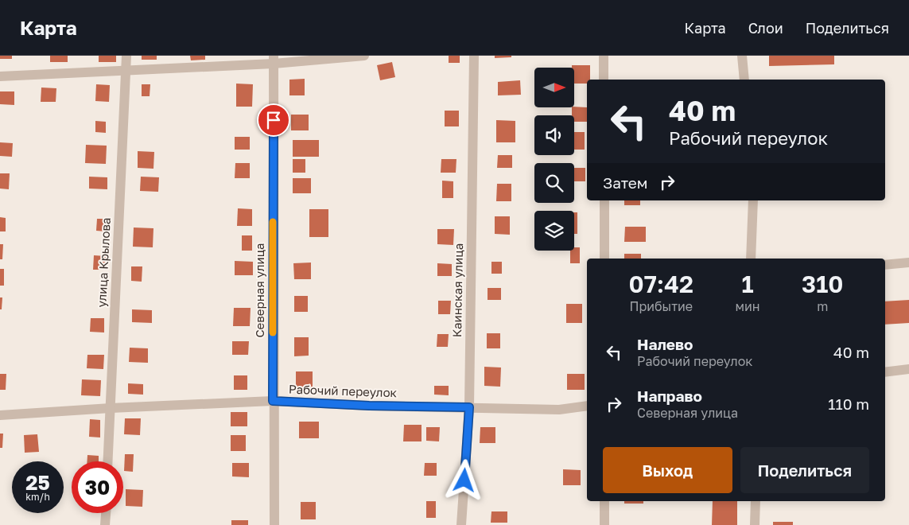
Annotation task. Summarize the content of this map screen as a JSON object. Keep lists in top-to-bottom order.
{
  "streets": {
    "street": [
      "улица Крылова",
      "Северная улица",
      "Каинская улица",
      "Рабочий переулок"
    ]
  },
  "crossings": [
    ["улица Крылова", "Рабочий переулок"],
    ["Северная улица", "Рабочий переулок"],
    ["Каинская улица", "Рабочий переулок"]
  ],
  "north": "right",
  "page": {
    "header": "Карта",
    "nav": ["Карта", "Слои", "Поделиться"],
    "turn": ["40 m", "Рабочий переулок"],
    "then": "Затем",
    "eta": [
      "07:42",
      "Прибытие",
      "1",
      "мин",
      "310",
      "m"
    ],
    "list": [
      {
        "name": "Налево",
        "note": "Рабочий переулок",
        "value": "40 m"
      },
      {
        "name": "Направо",
        "note": "Северная улица",
        "value": "110 m"
      }
    ],
    "buttons": ["Выход", "Поделиться"],
    "speed": "25 km/h",
    "limit": "30"
  }
}
